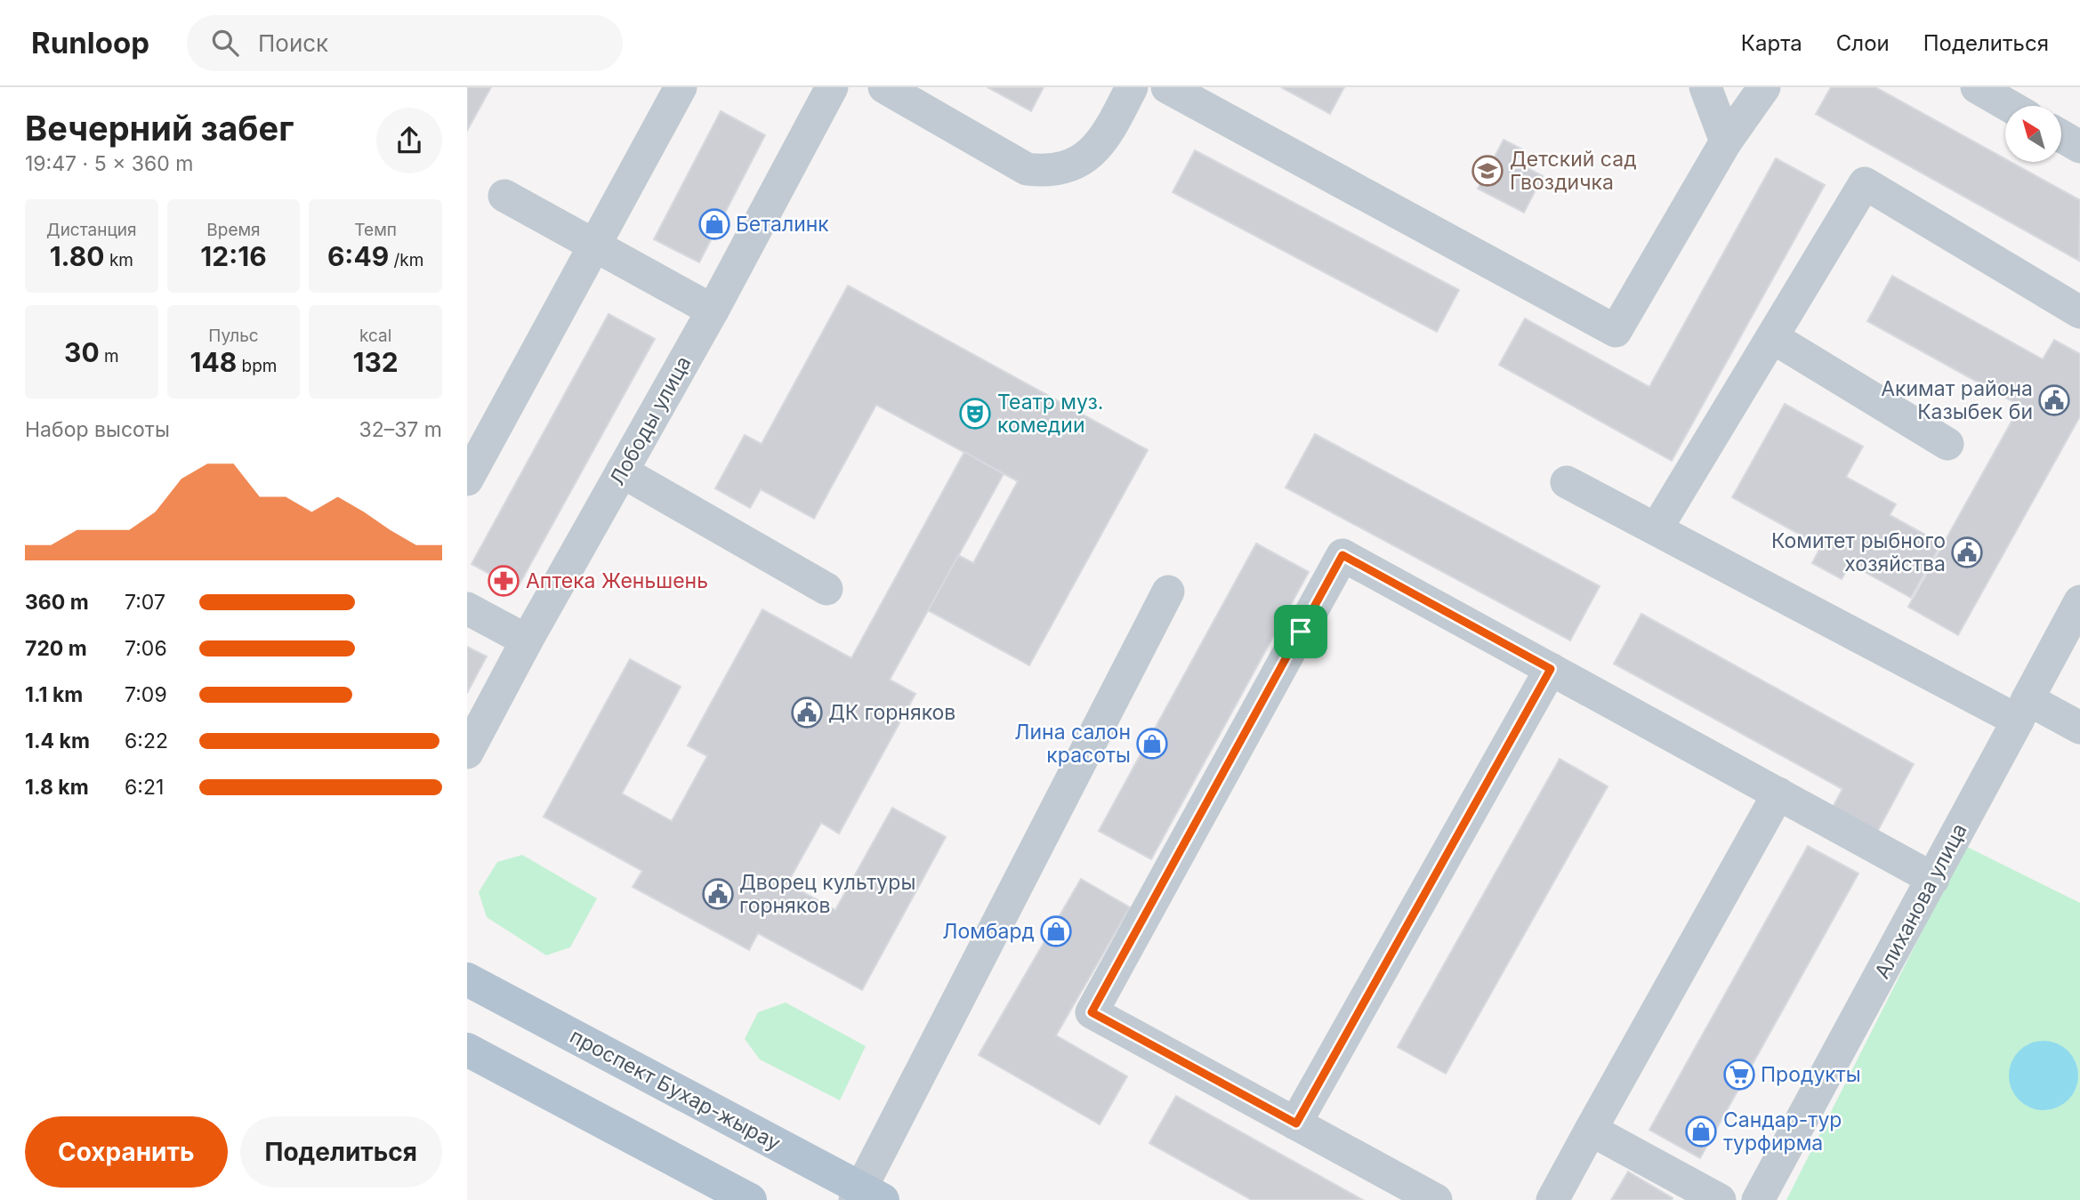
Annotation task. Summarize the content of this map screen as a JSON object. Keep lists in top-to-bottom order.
{
  "streets": {
    "main road": ["проспект Бухар-жырау"],
    "street": ["Лободы улица", "Алиханова улица"]
  },
  "places": {
    "school or university": ["Детский сад Гвоздичка"],
    "shop": [
      "Беталинк",
      "Лина салон красоты",
      "Ломбард",
      "Сандар-тур турфирма"
    ],
    "public building": [
      "Акимат района Казыбек би",
      "Комитет рыбного хозяйства",
      "ДК горняков",
      "Дворец культуры горняков"
    ],
    "theatre": ["Театр муз. комедии"],
    "pharmacy": ["Аптека Женьшень"],
    "supermarket": ["Продукты"]
  },
  "north": "top left",
  "page": {
    "header": "Runloop",
    "search": "Поиск",
    "nav": ["Карта", "Слои", "Поделиться"],
    "heading": ["Вечерний забег", "19:47 · 5 × 360 m"],
    "stats": [
      ["Дистанция", "1.80 km"],
      ["Время", "12:16"],
      ["Темп", "6:49 /km"],
      ["30 m"],
      ["Пульс", "148 bpm"],
      ["kcal", "132"]
    ],
    "chart": ["Набор высоты", "32–37 m"],
    "list": [
      {
        "name": "360 m",
        "note": "7:07"
      },
      {
        "name": "720 m",
        "note": "7:06"
      },
      {
        "name": "1.1 km",
        "note": "7:09"
      },
      {
        "name": "1.4 km",
        "note": "6:22"
      },
      {
        "name": "1.8 km",
        "note": "6:21"
      }
    ],
    "buttons": ["Сохранить", "Поделиться"]
  }
}
